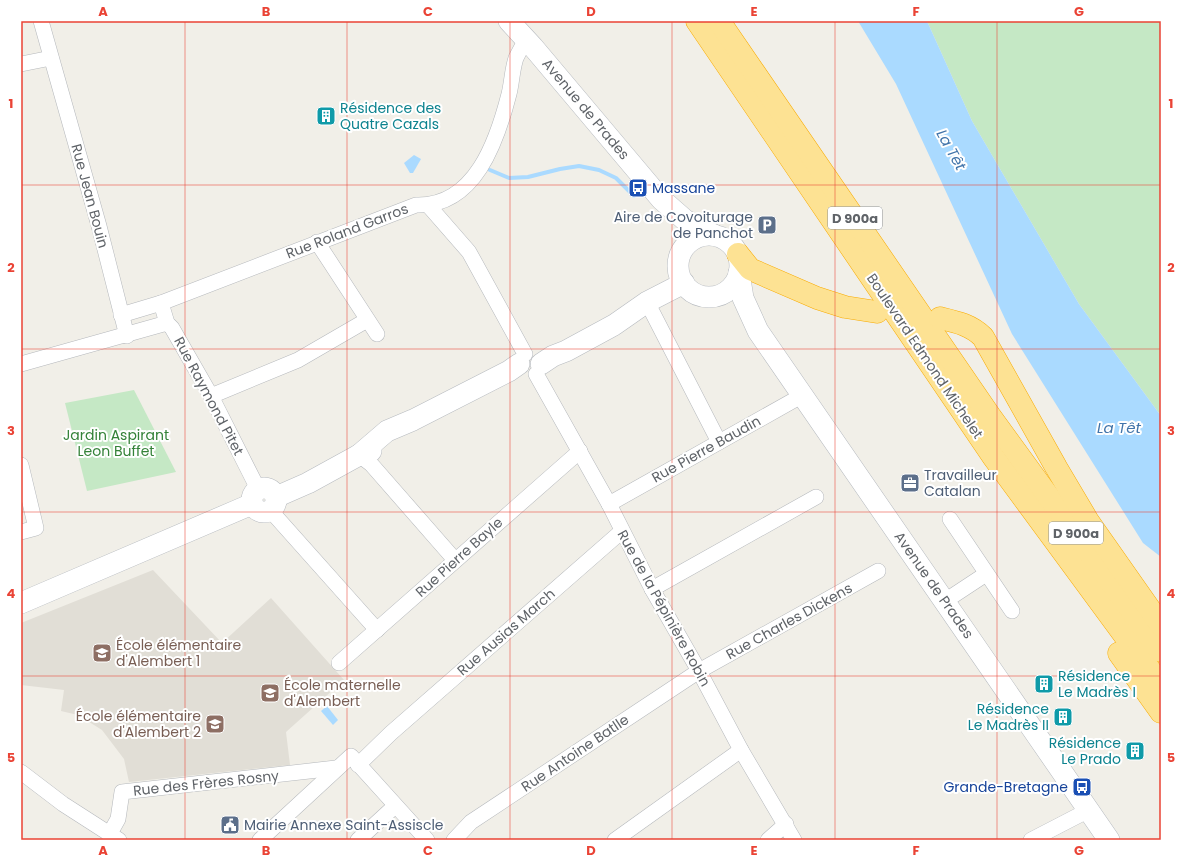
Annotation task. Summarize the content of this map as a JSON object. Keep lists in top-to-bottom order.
{
  "streets": {
    "highway": ["D 900a", "Boulevard Edmond Michelet"],
    "main road": ["Avenue de Prades"],
    "street": [
      "Rue Jean Bouin",
      "Rue Roland Garros",
      "Rue Raymond Pitet",
      "Rue Pierre Baudin",
      "Rue Pierre Bayle",
      "Rue de la Pépinière Robin",
      "Rue Charles Dickens",
      "Rue Ausias March",
      "Rue Antoine Batlle",
      "Rue des Frères Rosny"
    ]
  },
  "crossings": [
    ["Avenue de Prades", "Rue Roland Garros"],
    ["Avenue de Prades", "Rue Pierre Baudin"],
    ["Rue Jean Bouin", "Rue Roland Garros"],
    ["Rue Roland Garros", "Rue Raymond Pitet"],
    ["Rue Roland Garros", "Rue de la Pépinière Robin"],
    ["Rue Raymond Pitet", "Rue Pierre Bayle"],
    ["Rue Pierre Baudin", "Rue de la Pépinière Robin"],
    ["Rue Pierre Bayle", "Rue de la Pépinière Robin"],
    ["Rue de la Pépinière Robin", "Rue Charles Dickens"],
    ["Rue de la Pépinière Robin", "Rue Ausias March"],
    ["Rue de la Pépinière Robin", "Rue Antoine Batlle"],
    ["Rue Charles Dickens", "Rue Antoine Batlle"]
  ],
  "water": ["La Têt"],
  "parks": ["Jardin Aspirant Leon Buffet"],
  "places": {
    "building": [
      "Résidence des Quatre Cazals",
      "Résidence Le Madrès I",
      "Résidence Le Madrès II",
      "Résidence Le Prado"
    ],
    "bus stop": ["Massane", "Grande-Bretagne"],
    "parking": ["Aire de Covoiturage de Panchot"],
    "office": ["Travailleur Catalan"],
    "school or university": ["École élémentaire d'Alembert 1", "École maternelle d'Alembert", "École élémentaire d'Alembert 2"],
    "public building": ["Mairie Annexe Saint-Assiscle"]
  },
  "grid": {
    "columns": [
      "A",
      "B",
      "C",
      "D",
      "E",
      "F",
      "G"
    ],
    "rows": [
      "1",
      "2",
      "3",
      "4",
      "5"
    ]
  }
}
